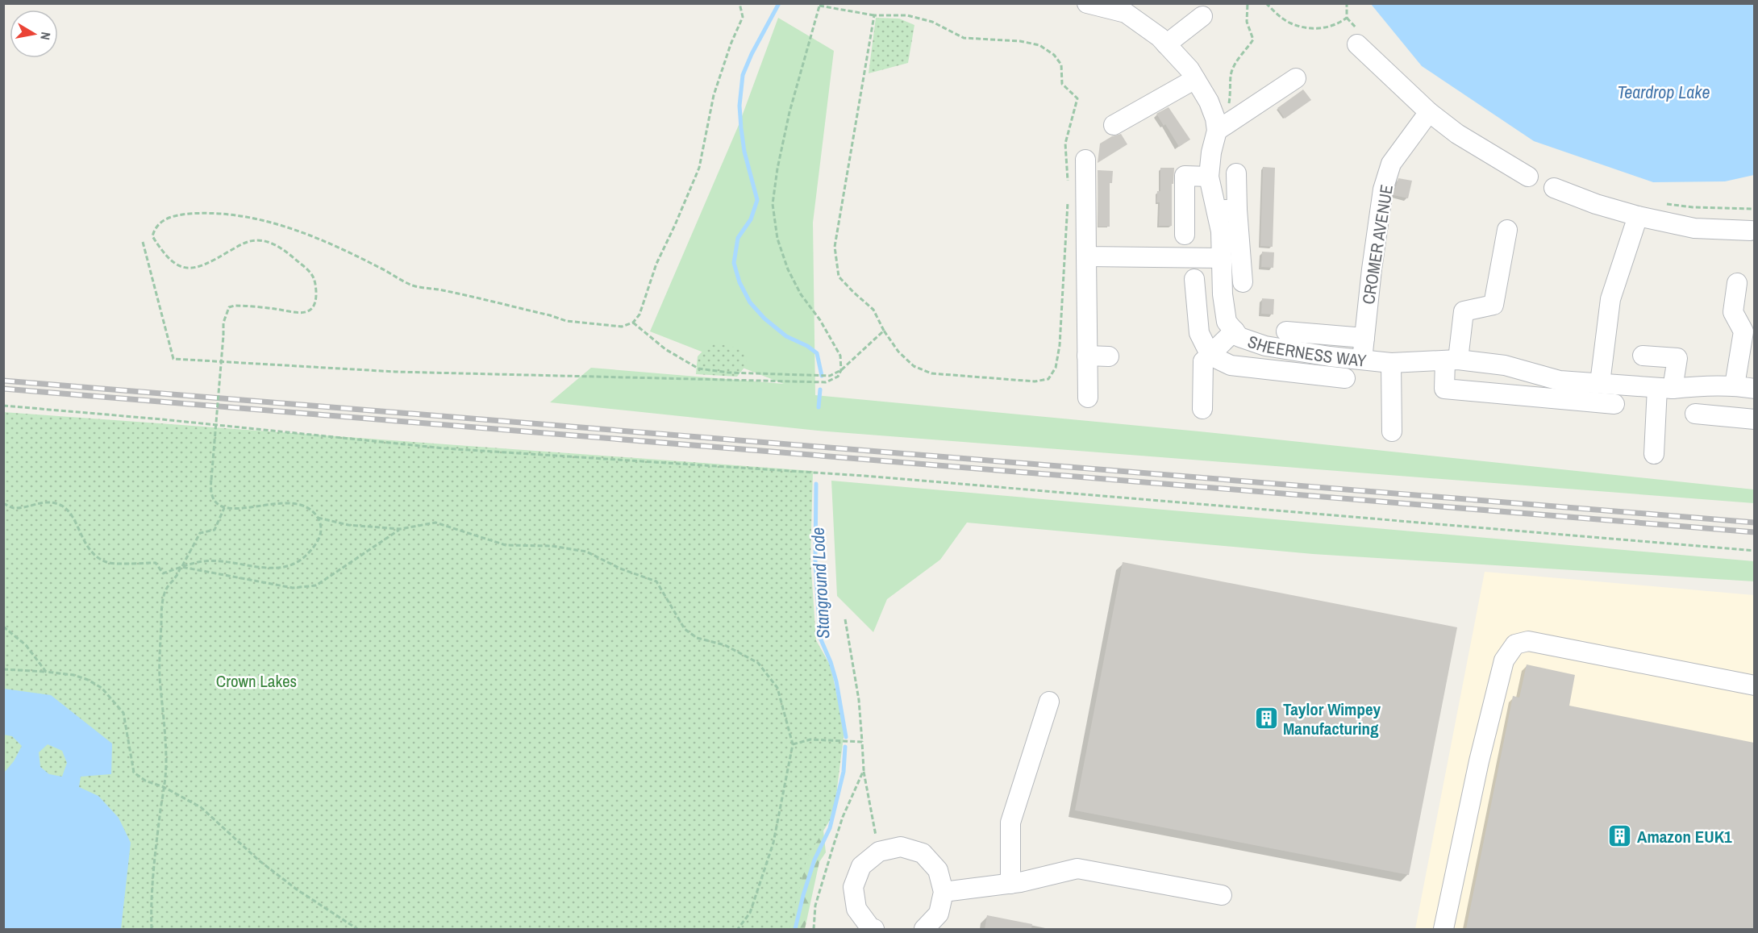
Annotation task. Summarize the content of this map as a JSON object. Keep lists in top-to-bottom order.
{
  "streets": {
    "street": ["CROMER AVENUE", "SHEERNESS WAY"]
  },
  "crossings": [
    ["CROMER AVENUE", "SHEERNESS WAY"]
  ],
  "water": ["Teardrop Lake", "Stanground Lode"],
  "parks": ["Crown Lakes"],
  "places": {
    "building": ["Taylor Wimpey Manufacturing", "Amazon EUK1"]
  },
  "north": "right"
}
